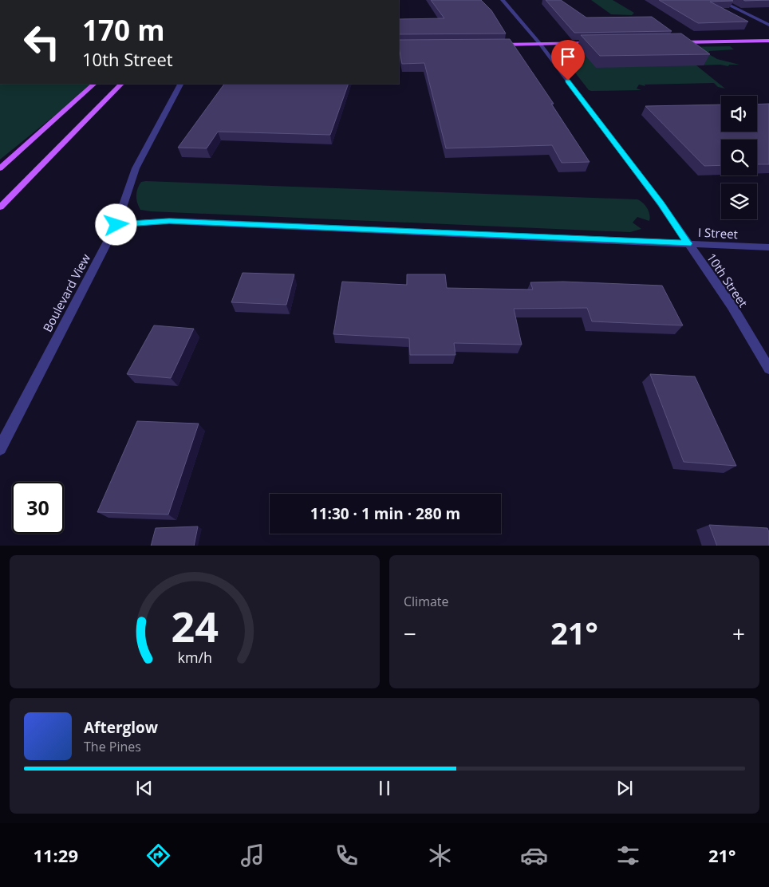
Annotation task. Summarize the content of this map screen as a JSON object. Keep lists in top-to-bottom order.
{
  "streets": {
    "street": ["I Street", "10th Street", "Boulevard View"]
  },
  "crossings": [
    ["I Street", "10th Street"],
    ["I Street", "Boulevard View"]
  ],
  "page": {
    "turn": ["170 m", "10th Street"],
    "limit": "30",
    "trip": "11:30 · 1 min · 280 m",
    "tile": "Climate",
    "heat": ["−", "21°", "+"],
    "song": ["Afterglow", "The Pines"],
    "tabs": ["11:29", "21°"],
    "gauge": ["24", "km/h"]
  }
}
